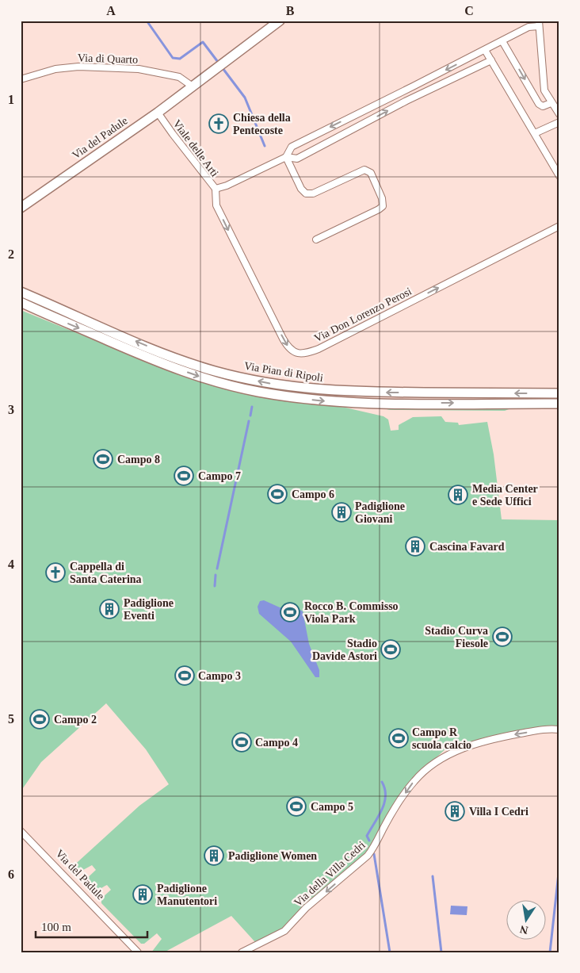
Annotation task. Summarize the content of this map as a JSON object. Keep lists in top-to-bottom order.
{
  "streets": {
    "main road": ["Via del Padule", "Via Pian di Ripoli"],
    "street": [
      "Via di Quarto",
      "Viale delle Arti",
      "Via Don Lorenzo Perosi",
      "Via della Villa Cedri"
    ]
  },
  "crossings": [
    ["Via di Quarto", "Via del Padule"],
    ["Via del Padule", "Viale delle Arti"],
    ["Viale delle Arti", "Via Don Lorenzo Perosi"]
  ],
  "one_way": ["Via della Villa Cedri"],
  "places": {
    "church": ["Chiesa della Pentecoste", "Cappella di Santa Caterina"],
    "sports": [
      "Campo 8",
      "Campo 7",
      "Campo 6",
      "Rocco B. Commisso Viola Park",
      "Stadio Curva Fiesole",
      "Stadio Davide Astori",
      "Campo 3",
      "Campo 2",
      "Campo R scuola calcio",
      "Campo 4",
      "Campo 5"
    ],
    "building": [
      "Media Center e Sede Uffici",
      "Padiglione Giovani",
      "Cascina Favard",
      "Padiglione Eventi",
      "Villa I Cedri",
      "Padiglione Women",
      "Padiglione Manutentori"
    ]
  },
  "scale_bar": "100 m",
  "north": "bottom",
  "grid": {
    "columns": ["A", "B", "C"],
    "rows": [
      "1",
      "2",
      "3",
      "4",
      "5",
      "6"
    ]
  }
}
